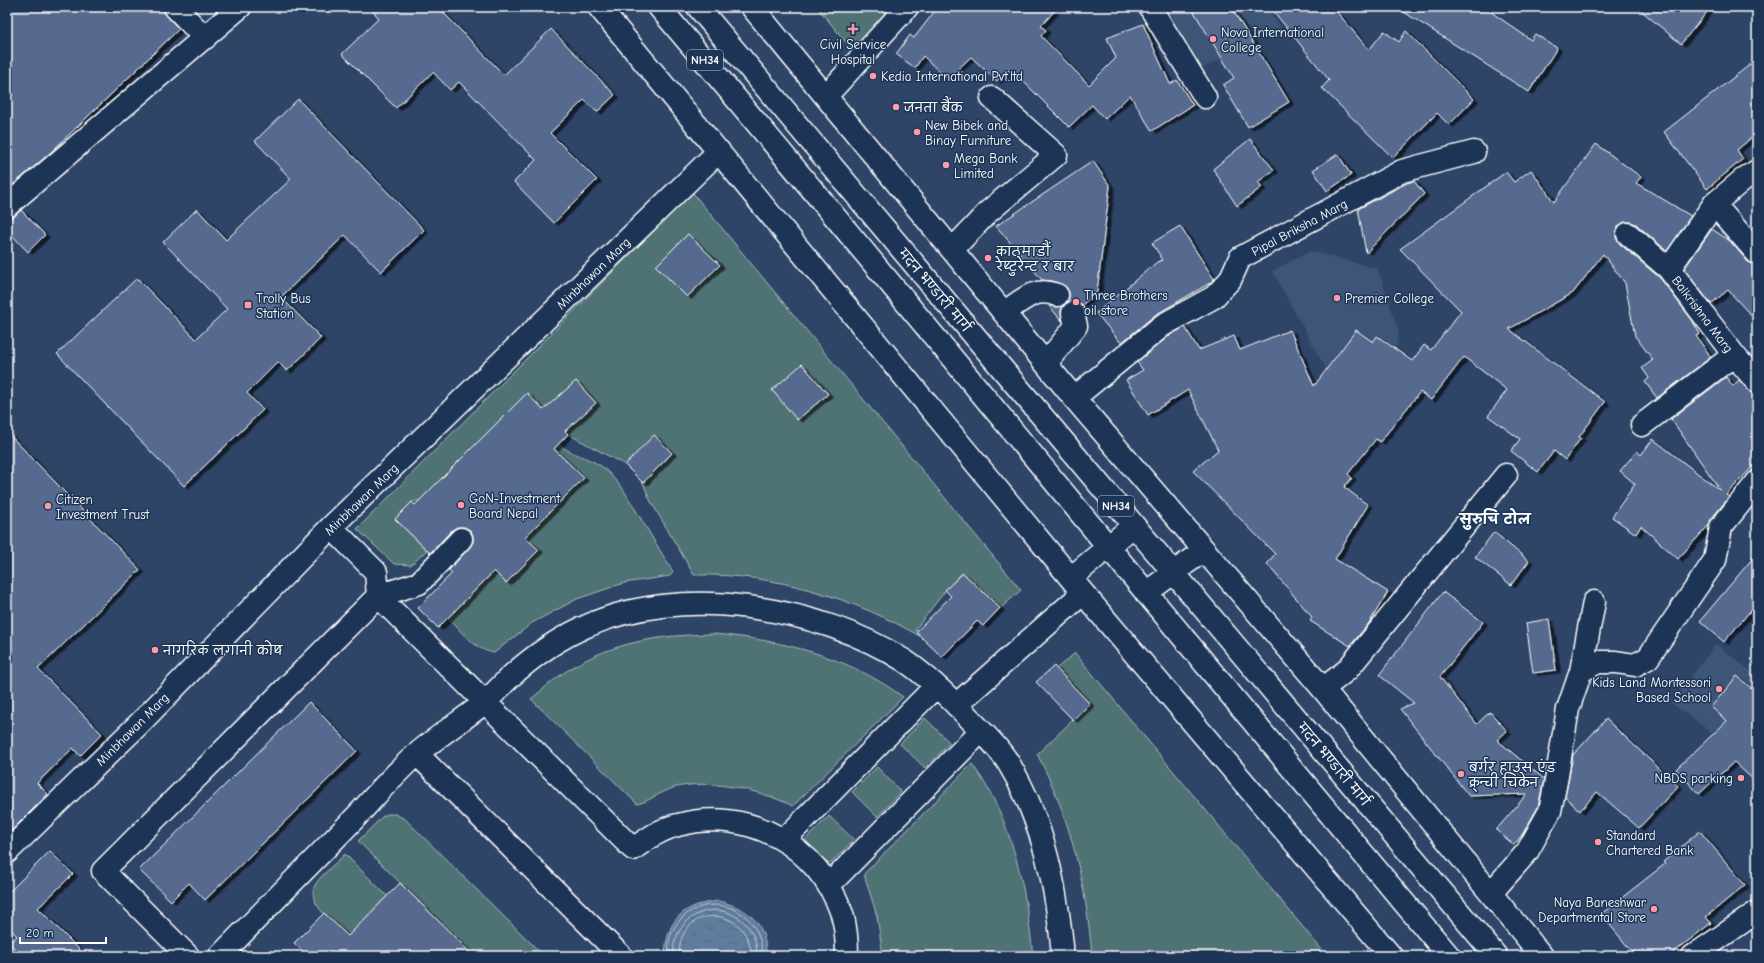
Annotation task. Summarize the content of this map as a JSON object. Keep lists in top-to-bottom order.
{
  "streets": {
    "main road": [
      "NH34",
      "Pipal Briksha Marg",
      "Minbhawan Marg",
      "मदन भण्डारी मार्ग",
      "Balkrishna Marg"
    ]
  },
  "crossings": [
    ["NH34", "मदन भण्डारी मार्ग"]
  ],
  "districts": ["सुरुचि टोल"],
  "places": {
    "health": ["Civil Service Hospital"],
    "other": [
      "Nova International College",
      "Kedia International Pvt.ltd",
      "जनता बैंक",
      "New Bibek and Binay Furniture",
      "Mega Bank Limited",
      "काठमाडौं रेष्टुरेन्ट र बार",
      "Premier College",
      "Three Brothers oil store",
      "GoN-Investment Board Nepal",
      "Citizen Investment Trust",
      "नागरिक लगानी कोष",
      "Kids Land Montessori Based School",
      "बर्गर हाउस एंड क्र्न्ची चिकेन",
      "NBDS parking",
      "Standard Chartered Bank",
      "Naya Baneshwar Departmental Store"
    ],
    "transit": ["Trolly Bus Station"]
  },
  "scale_bar": "20 m"
}
